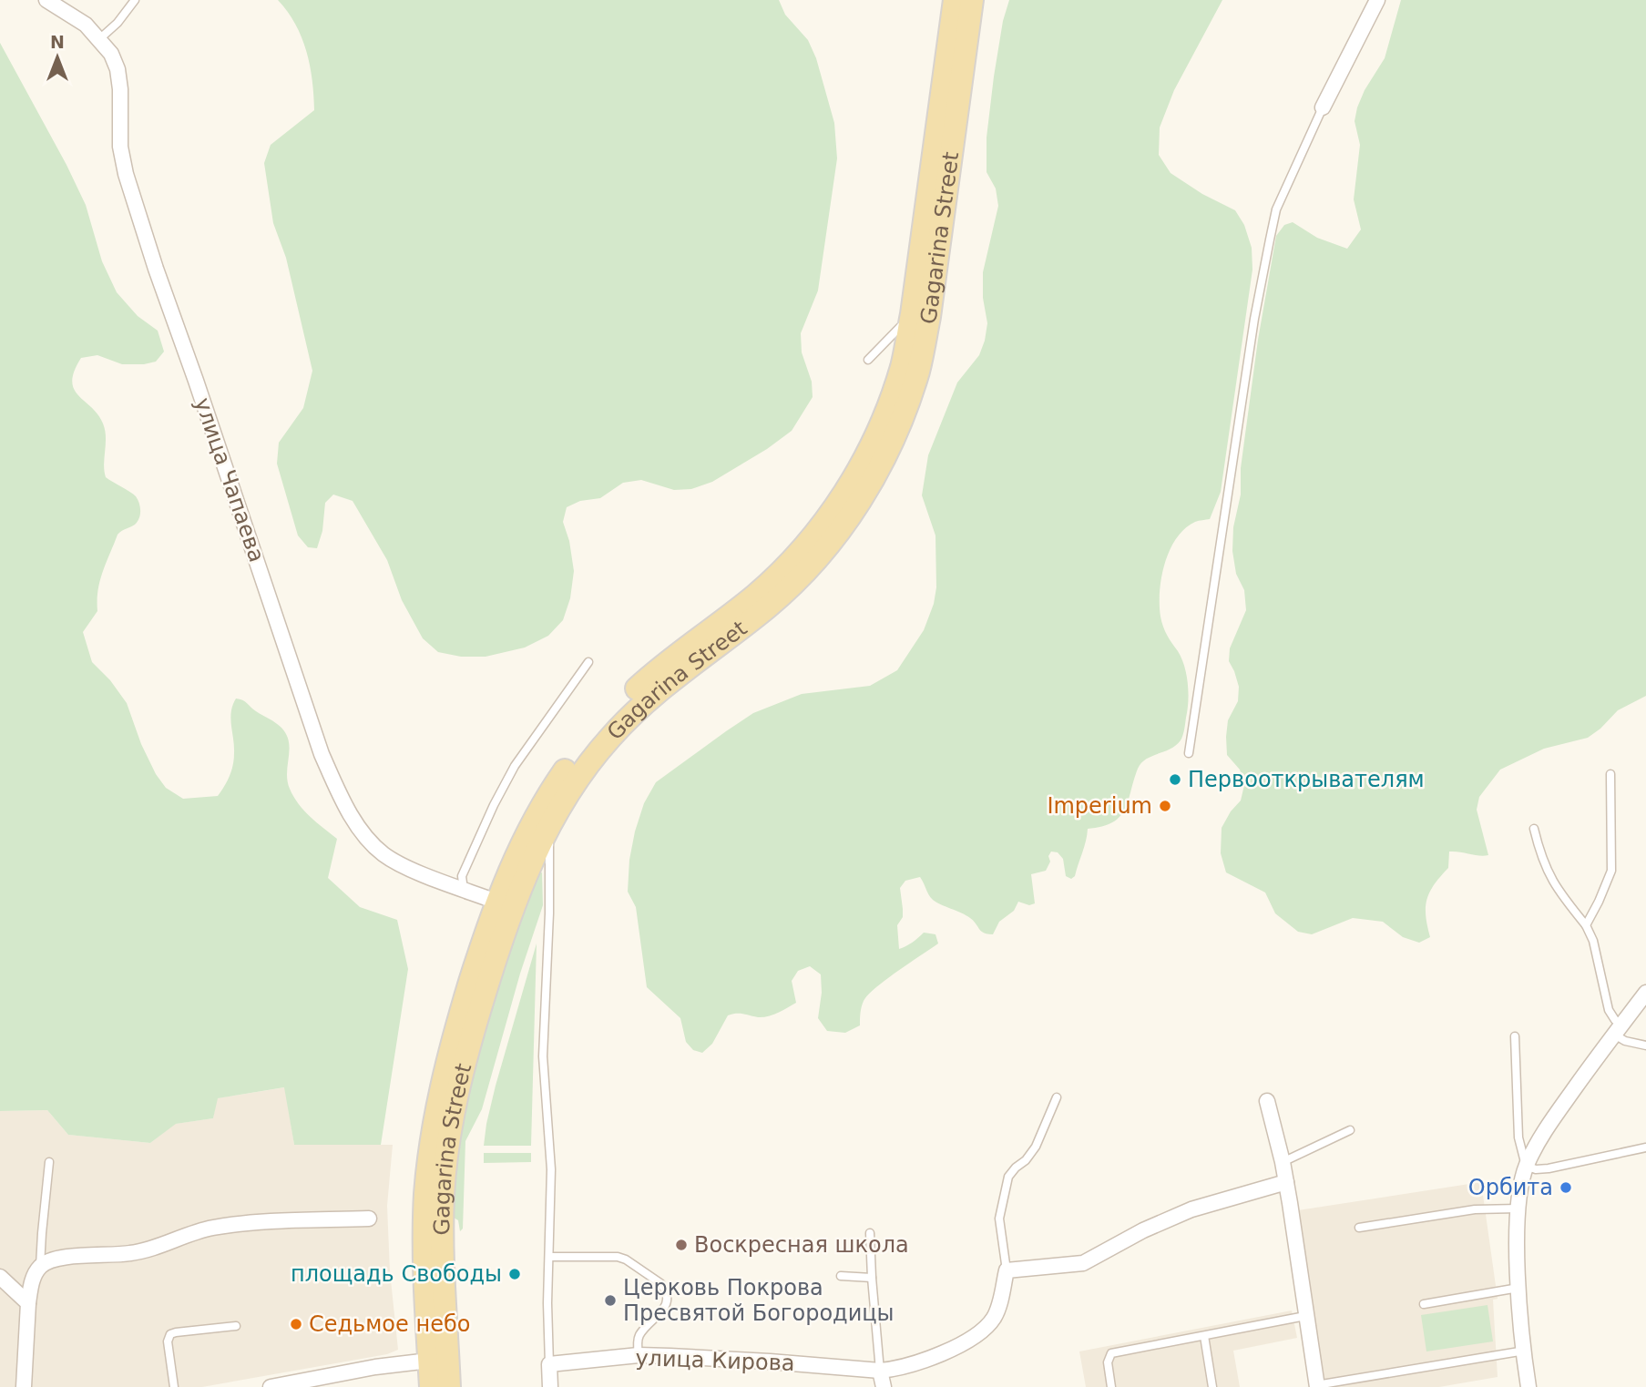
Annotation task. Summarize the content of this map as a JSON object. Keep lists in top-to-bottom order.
{
  "streets": {
    "main road": ["Gagarina Street"],
    "street": ["улица Чапаева", "улица Кирова"]
  },
  "crossings": [
    ["Gagarina Street", "улица Чапаева"]
  ],
  "places": [
    "Первооткрывателям",
    "Imperium",
    "Орбита",
    "Воскресная школа",
    "площадь Свободы",
    "Церковь Покрова Пресвятой Богородицы",
    "Седьмое небо"
  ],
  "north": "top"
}
